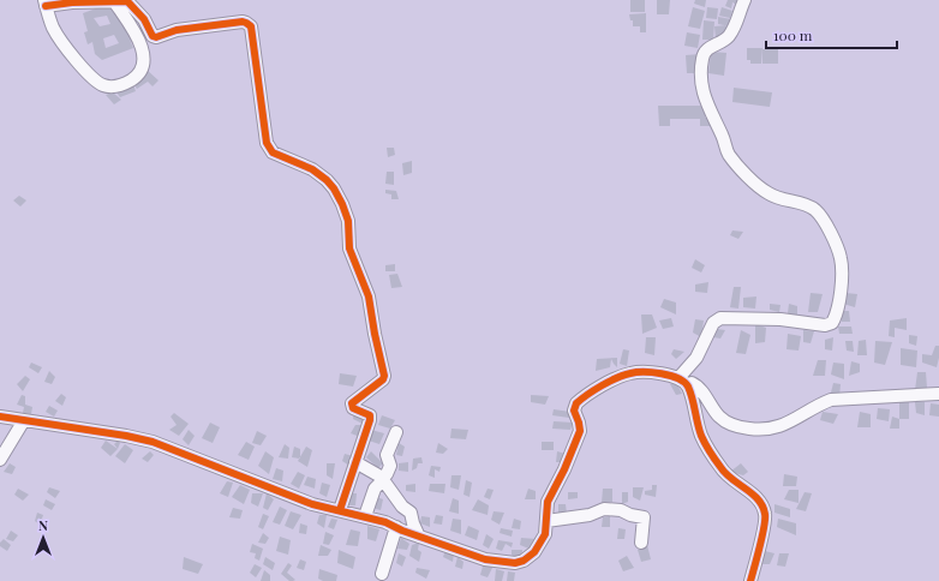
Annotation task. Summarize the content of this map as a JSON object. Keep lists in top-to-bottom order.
{
  "scale_bar": "100 m",
  "north": "top"
}
